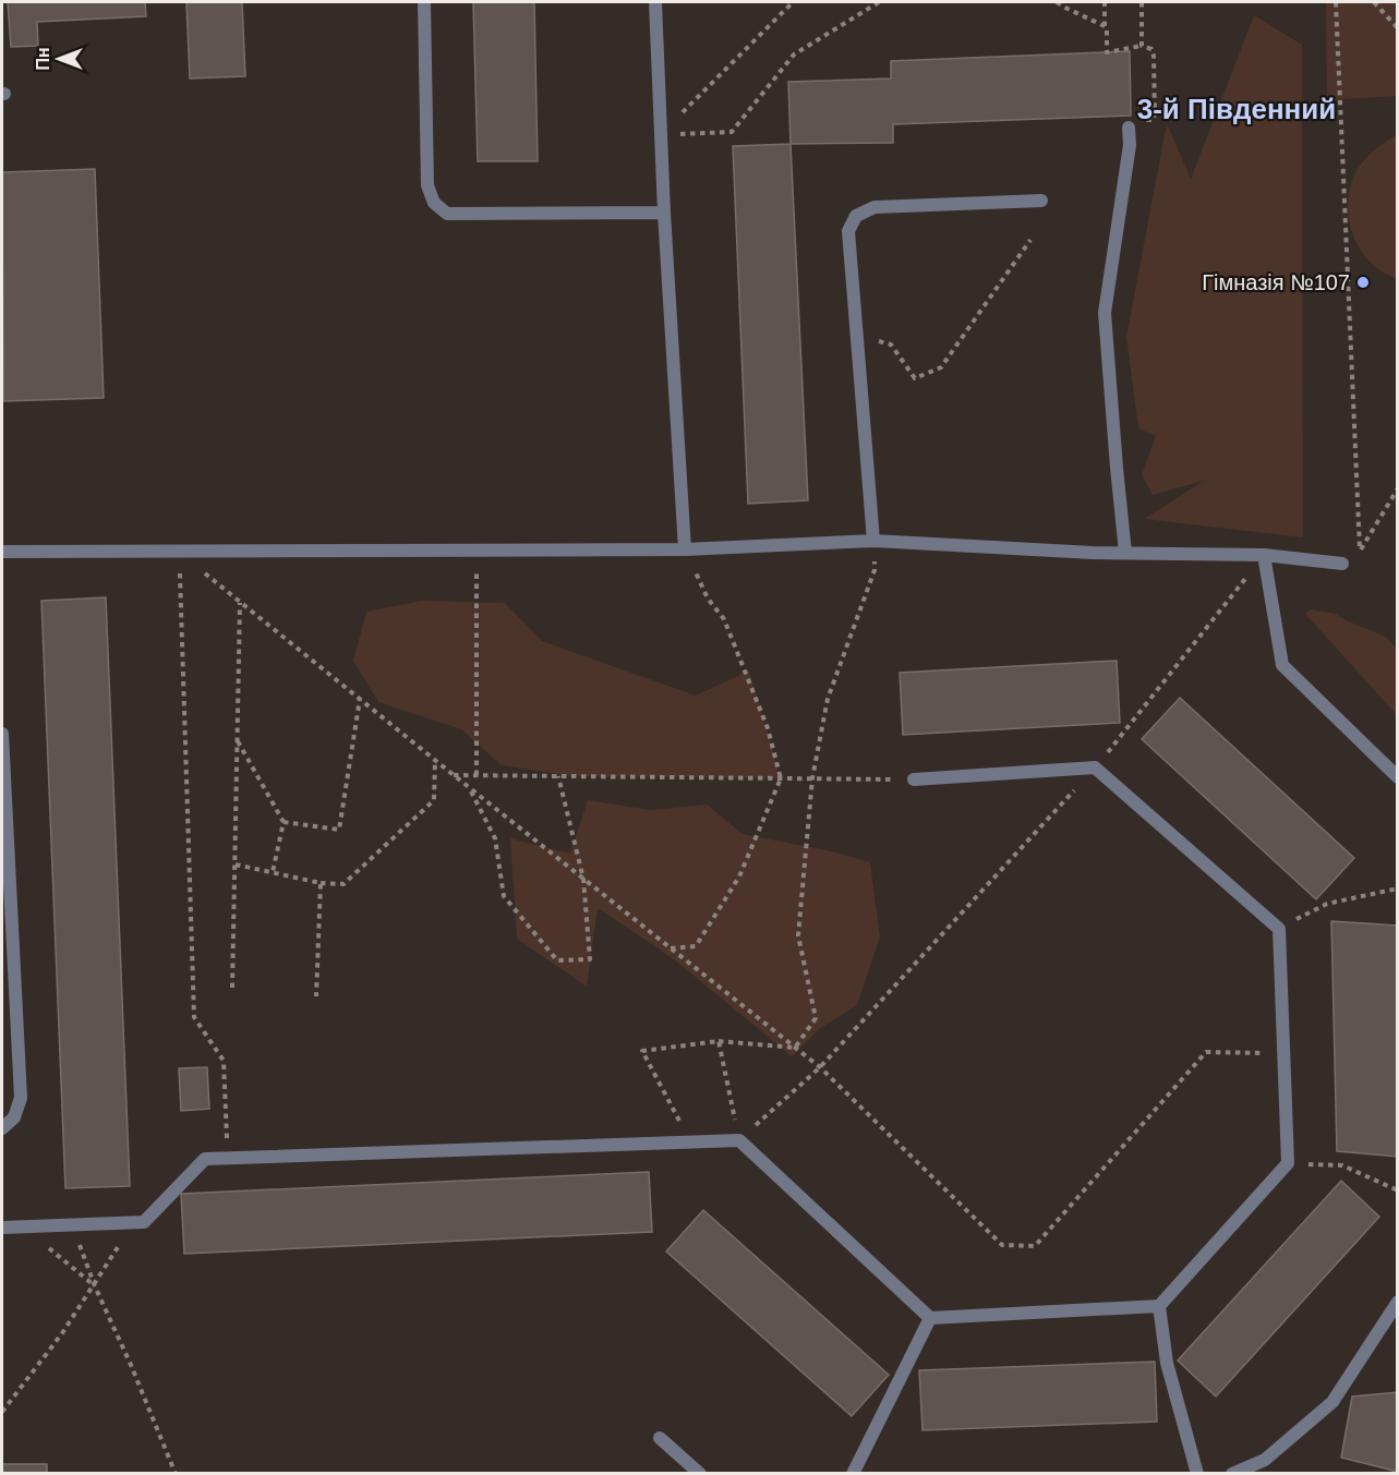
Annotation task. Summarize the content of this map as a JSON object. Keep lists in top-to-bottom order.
{
  "districts": ["3-й Південний"],
  "places": ["Гімназія №107"],
  "north": "left"
}
